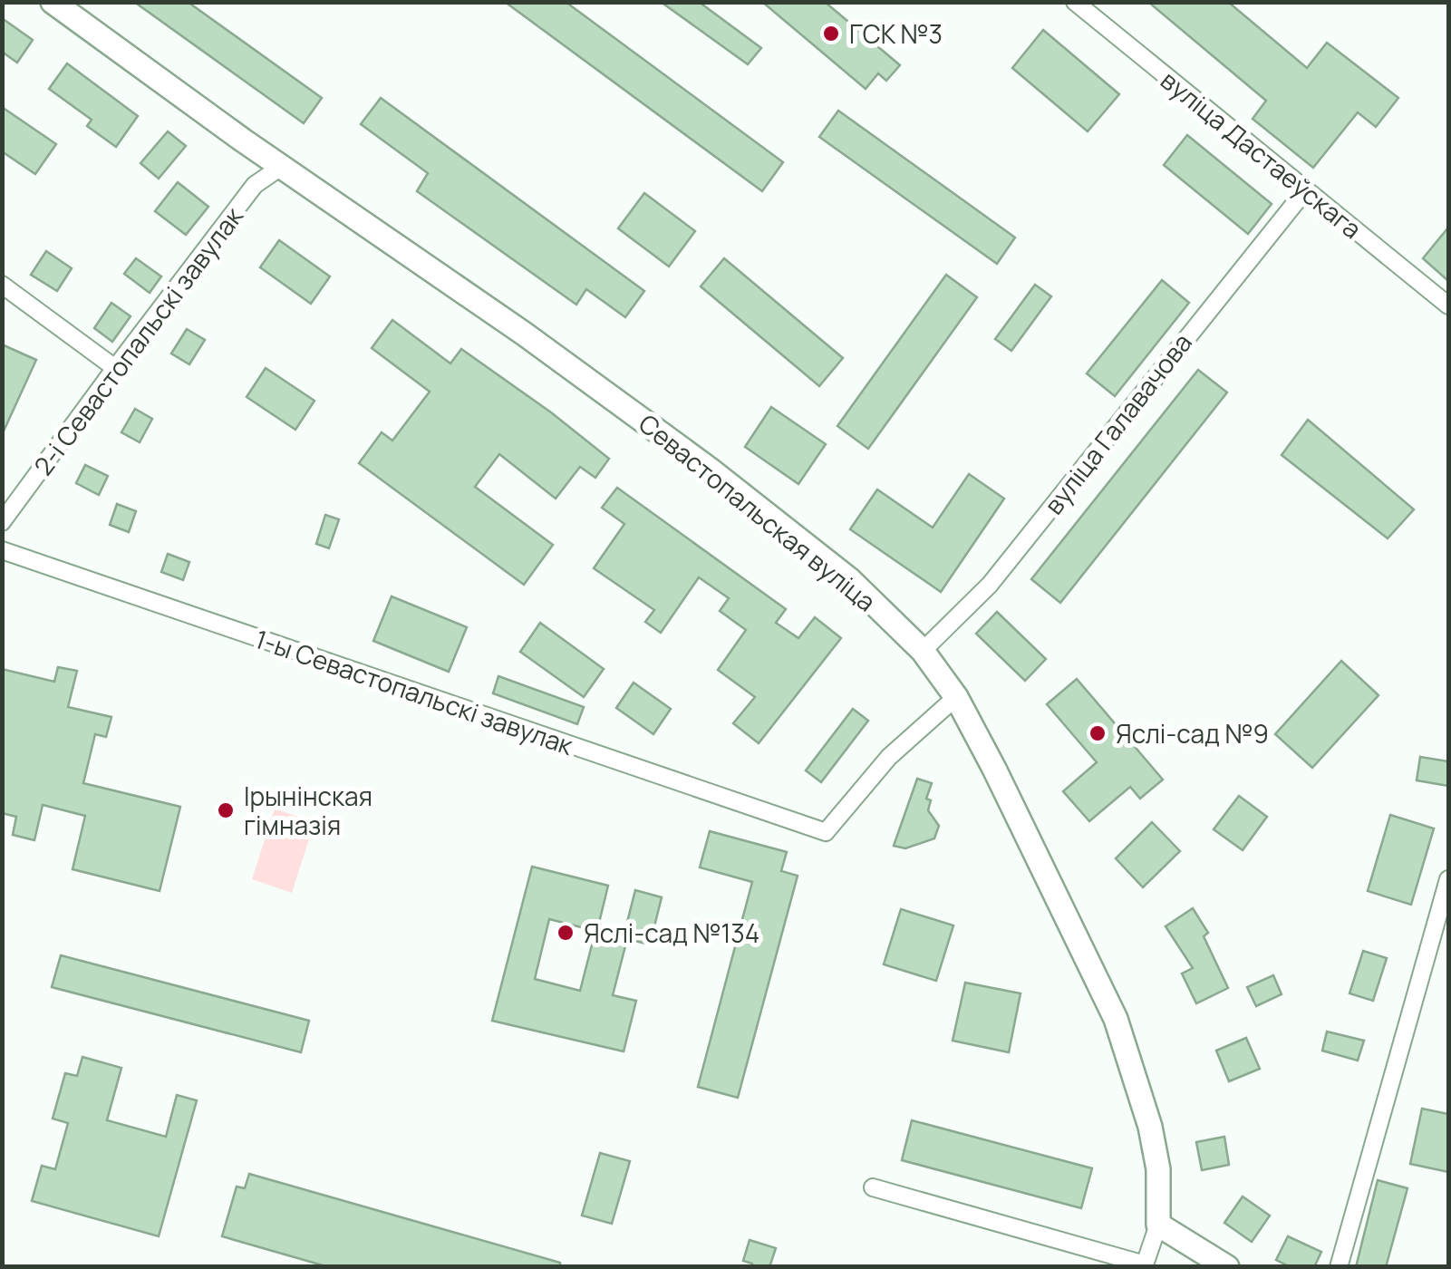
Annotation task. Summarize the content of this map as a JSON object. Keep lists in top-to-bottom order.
{
  "streets": {
    "street": [
      "вуліца Дастаеўскага",
      "2-і Севастопальскі завулак",
      "вуліца Галавачова",
      "Севастопальская вуліца",
      "1-ы Севастопальскі завулак"
    ]
  },
  "crossings": [
    ["вуліца Дастаеўскага", "вуліца Галавачова"],
    ["2-і Севастопальскі завулак", "Севастопальская вуліца"],
    ["вуліца Галавачова", "Севастопальская вуліца"],
    ["Севастопальская вуліца", "1-ы Севастопальскі завулак"]
  ],
  "places": [
    "ГСК №3",
    "Яслі-сад №9",
    "Ірынінская гімназія",
    "Яслі-сад №134"
  ]
}
